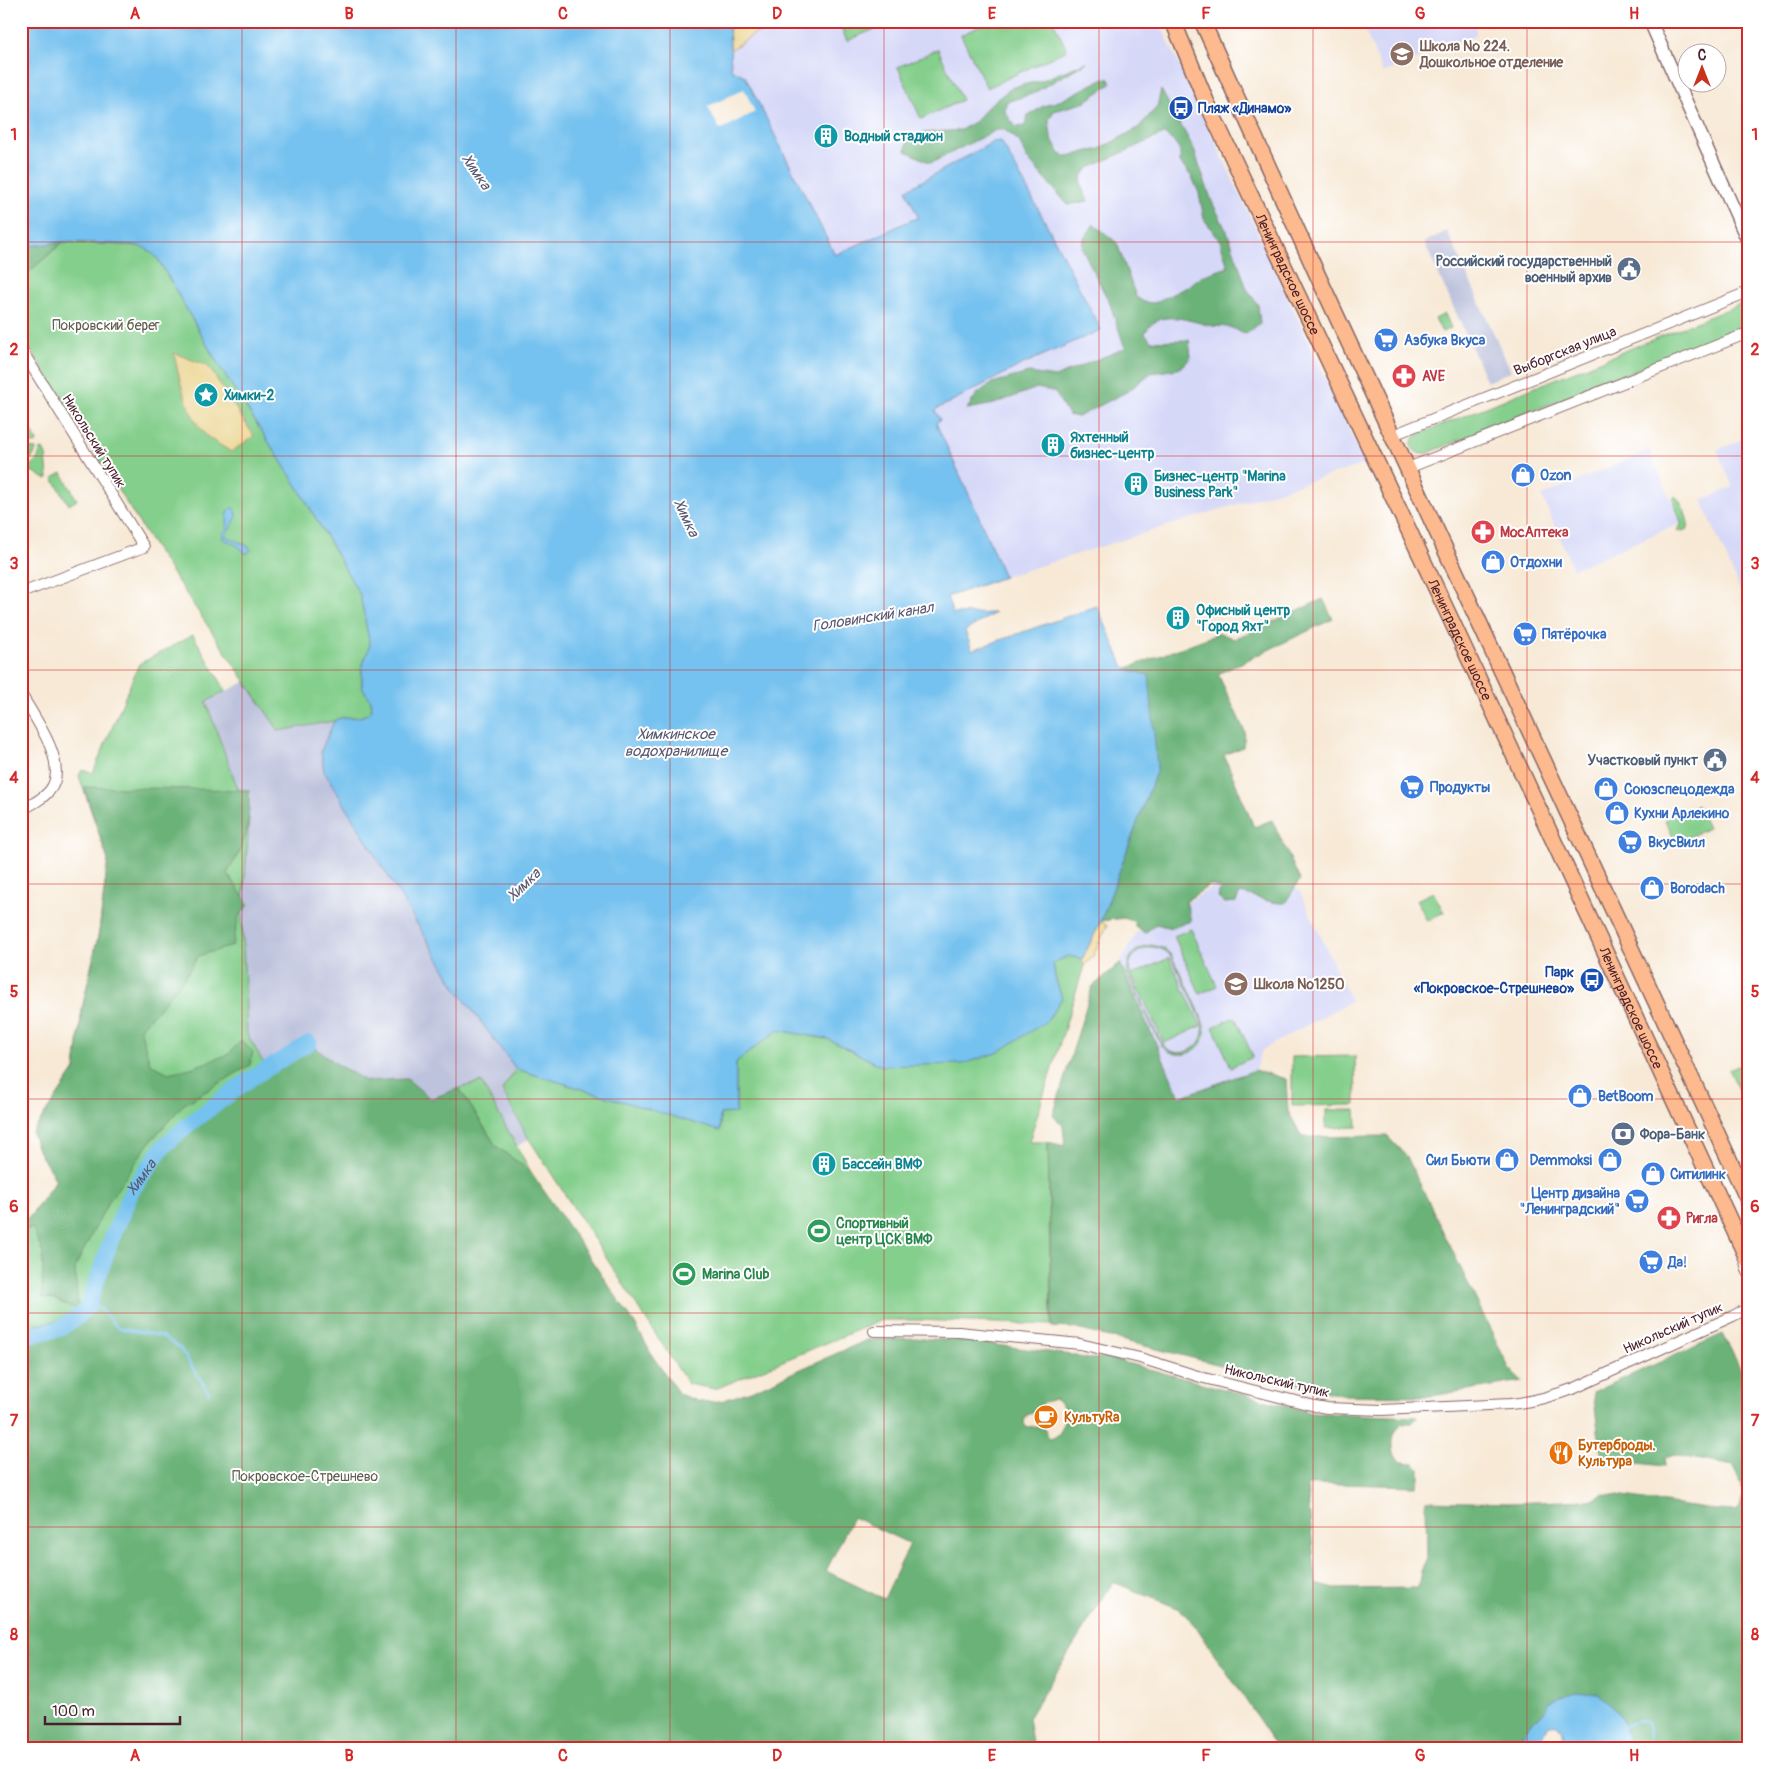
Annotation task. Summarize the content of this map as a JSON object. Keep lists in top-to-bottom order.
{
  "streets": {
    "main road": ["Ленинградское шоссе"],
    "street": ["Выборгская улица", "Никольский тупик"]
  },
  "crossings": [
    ["Ленинградское шоссе", "Выборгская улица"]
  ],
  "water": ["Химка", "Головинский канал", "Химкинское водохранилище"],
  "parks": ["Покровский берег", "Покровское-Стрешнево"],
  "places": {
    "school or university": ["Школа № 224. Дошкольное отделение", "Школа №1250"],
    "bus stop": ["Пляж «Динамо»", "Парк «Покровское-Стрешнево»"],
    "building": [
      "Водный стадион",
      "Яхтенный бизнес-центр",
      "Бизнес-центр \"Marina Business Park\"",
      "Офисный центр \"Город Яхт\"",
      "Бассейн ВМФ"
    ],
    "public building": ["Российский государственный военный архив", "Участковый пункт"],
    "supermarket": [
      "Азбука Вкуса",
      "Пятёрочка",
      "Продукты",
      "ВкусВилл",
      "Центр дизайна \"Ленинградский\"",
      "Да!"
    ],
    "pharmacy": ["AVE", "МосАптека", "Ригла"],
    "place": ["Химки-2"],
    "shop": [
      "Ozon",
      "Отдохни",
      "Союзспецодежда",
      "Кухни Арлекино",
      "Borodach",
      "BetBoom",
      "Сил Бьюти",
      "Demmoksi",
      "Ситилинк"
    ],
    "bank": ["Фора-Банк"],
    "sports": ["Спортивный центр ЦСК ВМФ", "Marina Club"],
    "cafe": ["КультуRа"],
    "restaurant": ["Бутерброды. Культура"]
  },
  "scale_bar": "100 m",
  "north": "top",
  "grid": {
    "columns": [
      "A",
      "B",
      "C",
      "D",
      "E",
      "F",
      "G",
      "H"
    ],
    "rows": [
      "1",
      "2",
      "3",
      "4",
      "5",
      "6",
      "7",
      "8"
    ]
  }
}
